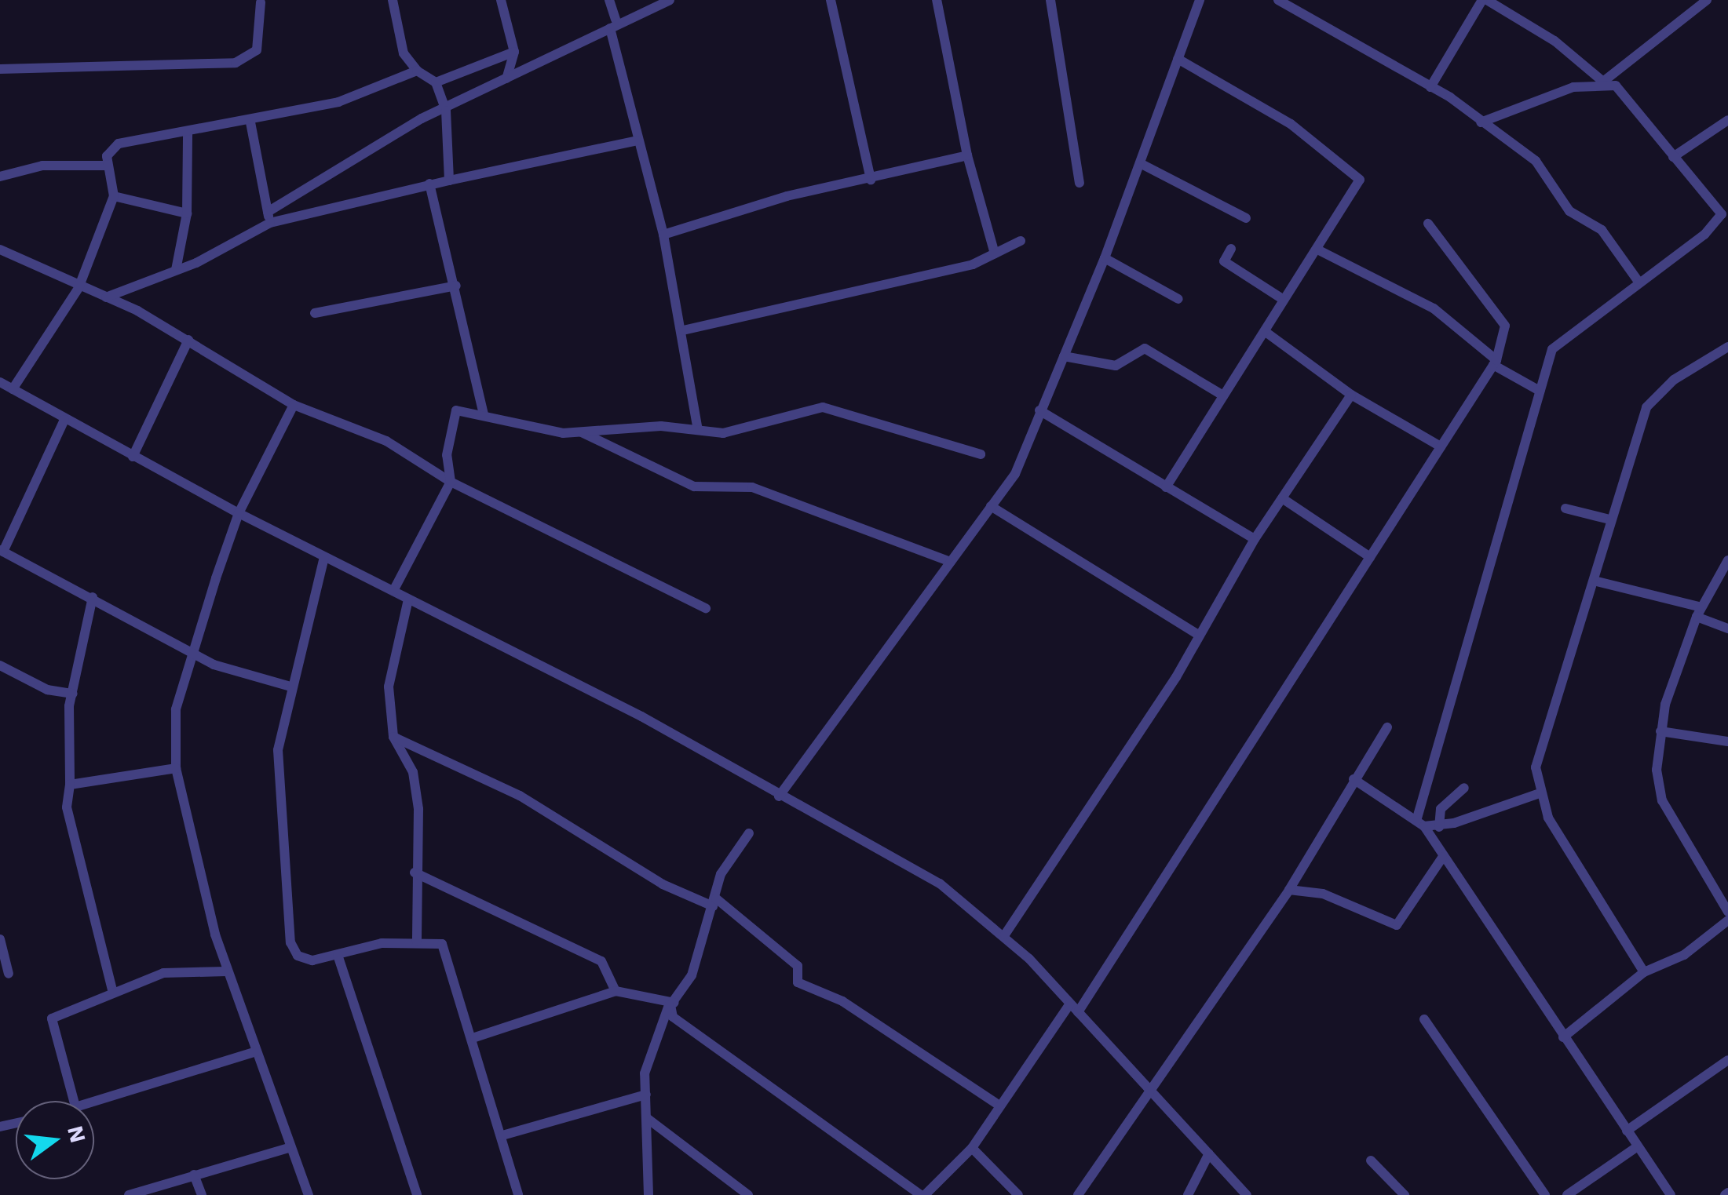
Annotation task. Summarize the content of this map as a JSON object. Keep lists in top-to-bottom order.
{
  "north": "right"
}
